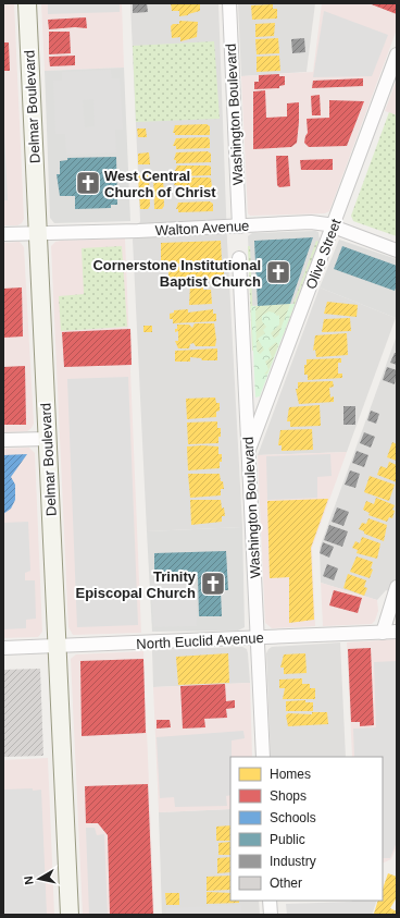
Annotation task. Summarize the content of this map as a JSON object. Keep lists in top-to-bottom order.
{
  "streets": {
    "main road": ["Delmar Boulevard"],
    "street": [
      "Washington Boulevard",
      "Walton Avenue",
      "Olive Street",
      "North Euclid Avenue"
    ]
  },
  "crossings": [
    ["Delmar Boulevard", "Walton Avenue"],
    ["Delmar Boulevard", "North Euclid Avenue"],
    ["Washington Boulevard", "Walton Avenue"],
    ["Washington Boulevard", "Olive Street"],
    ["Washington Boulevard", "North Euclid Avenue"],
    ["Walton Avenue", "Olive Street"]
  ],
  "places": {
    "church": ["West Central Church of Christ", "Cornerstone Institutional Baptist Church", "Trinity Episcopal Church"]
  },
  "legend": [
    "Homes",
    "Shops",
    "Schools",
    "Public",
    "Industry",
    "Other"
  ],
  "north": "left"
}
